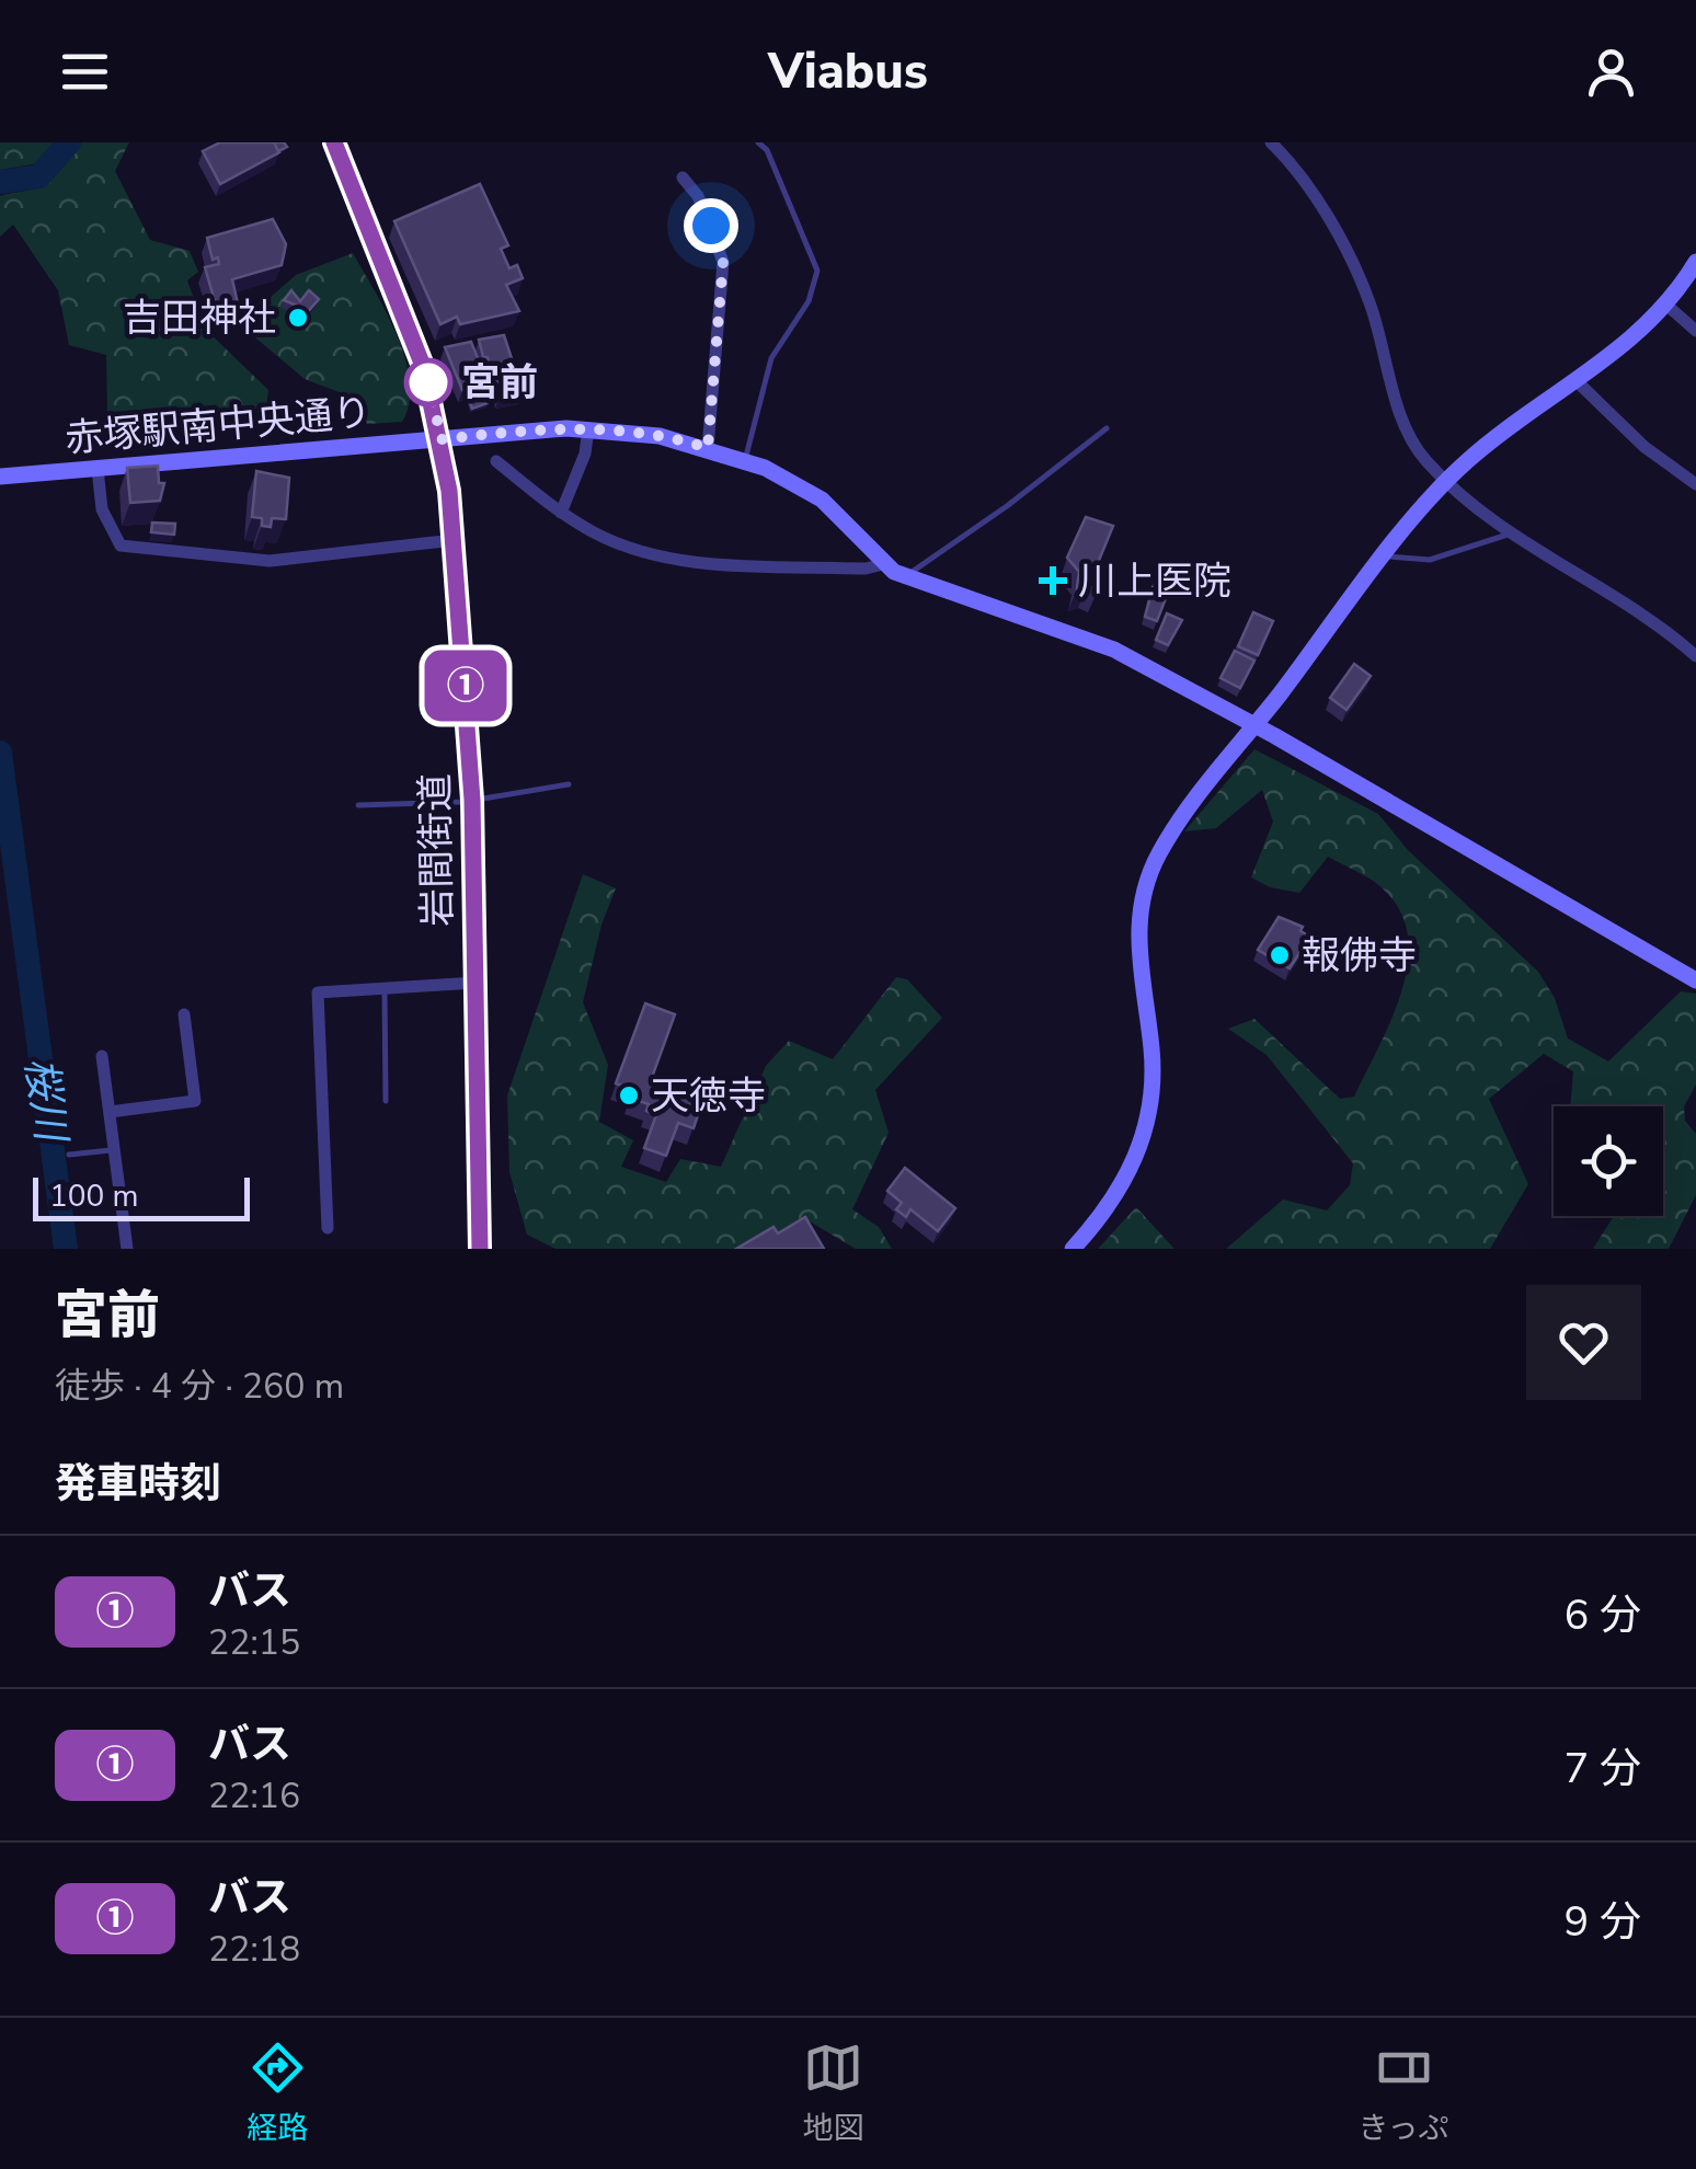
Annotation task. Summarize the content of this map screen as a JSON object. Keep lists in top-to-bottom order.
{
  "streets": {
    "main road": ["岩間街道"],
    "street": ["赤塚駅南中央通り"]
  },
  "crossings": [
    ["赤塚駅南中央通り", "岩間街道"]
  ],
  "water": ["桜川"],
  "places": {
    "other": [
      "吉田神社",
      "宮前",
      "報佛寺",
      "天徳寺"
    ],
    "health": ["川上医院"]
  },
  "lines": ["bus line ①"],
  "scale_bar": "100 m",
  "page": {
    "header": "Viabus",
    "on_map": "①",
    "scale": "100 m",
    "heading": [
      ["宮前", "徒歩 · 4 分 · 260 m"],
      "発車時刻"
    ],
    "list": [
      {
        "mark": "①",
        "name": "バス",
        "note": "22:15",
        "value": "6 分"
      },
      {
        "mark": "①",
        "name": "バス",
        "note": "22:16",
        "value": "7 分"
      },
      {
        "mark": "①",
        "name": "バス",
        "note": "22:18",
        "value": "9 分"
      }
    ],
    "tabs": ["経路", "地図", "きっぷ"]
  }
}
